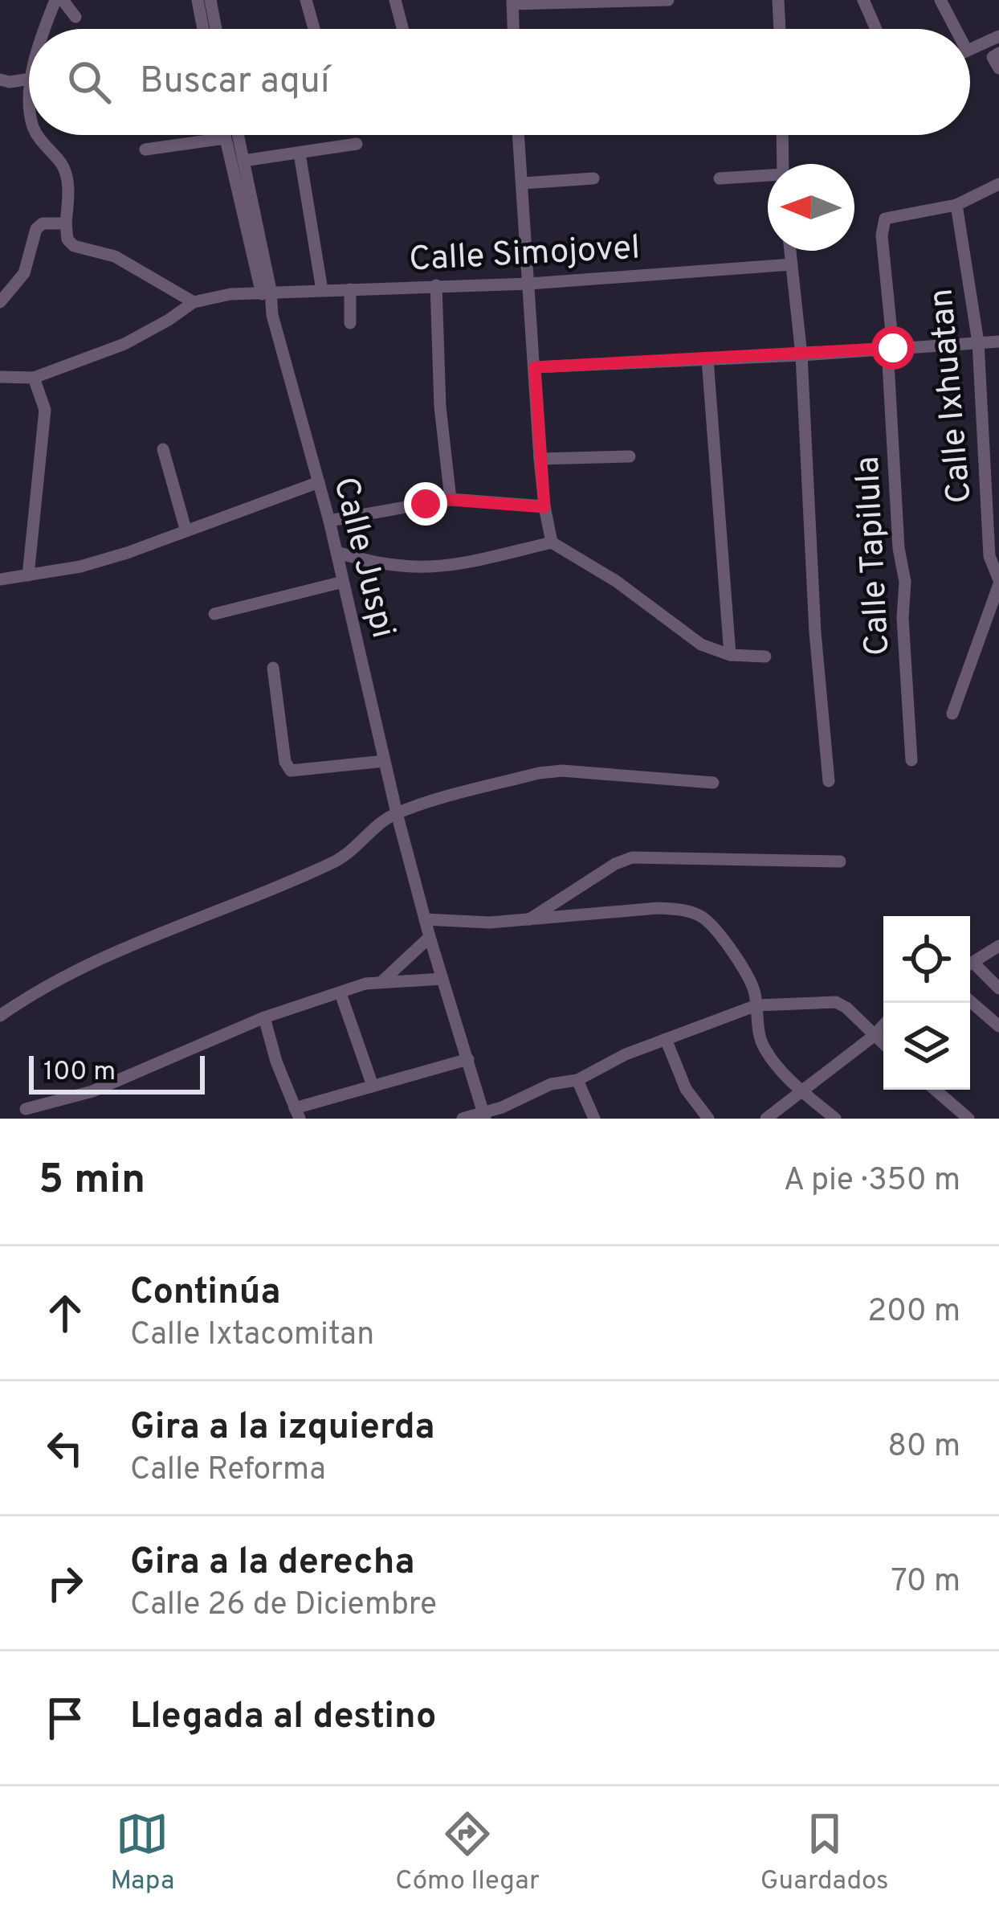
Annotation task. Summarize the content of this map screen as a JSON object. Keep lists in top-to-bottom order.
{
  "streets": {
    "street": [
      "Calle Simojovel",
      "Calle Ixhuatan",
      "Calle Tapilula",
      "Calle Juspi"
    ]
  },
  "crossings": [
    ["Calle Simojovel", "Calle Juspi"],
    ["Calle Ixhuatan", "Calle Tapilula"]
  ],
  "scale_bar": "100 m",
  "north": "left",
  "page": {
    "search": "Buscar aquí",
    "scale": "100 m",
    "heading": ["5 min", "A pie · 350 m"],
    "list": [
      ["Continúa", "Calle Ixtacomitan", "200 m"],
      ["Gira a la izquierda", "Calle Reforma", "80 m"],
      ["Gira a la derecha", "Calle 26 de Diciembre", "70 m"],
      "Llegada al destino"
    ],
    "nav": ["Mapa", "Cómo llegar", "Guardados"]
  }
}
